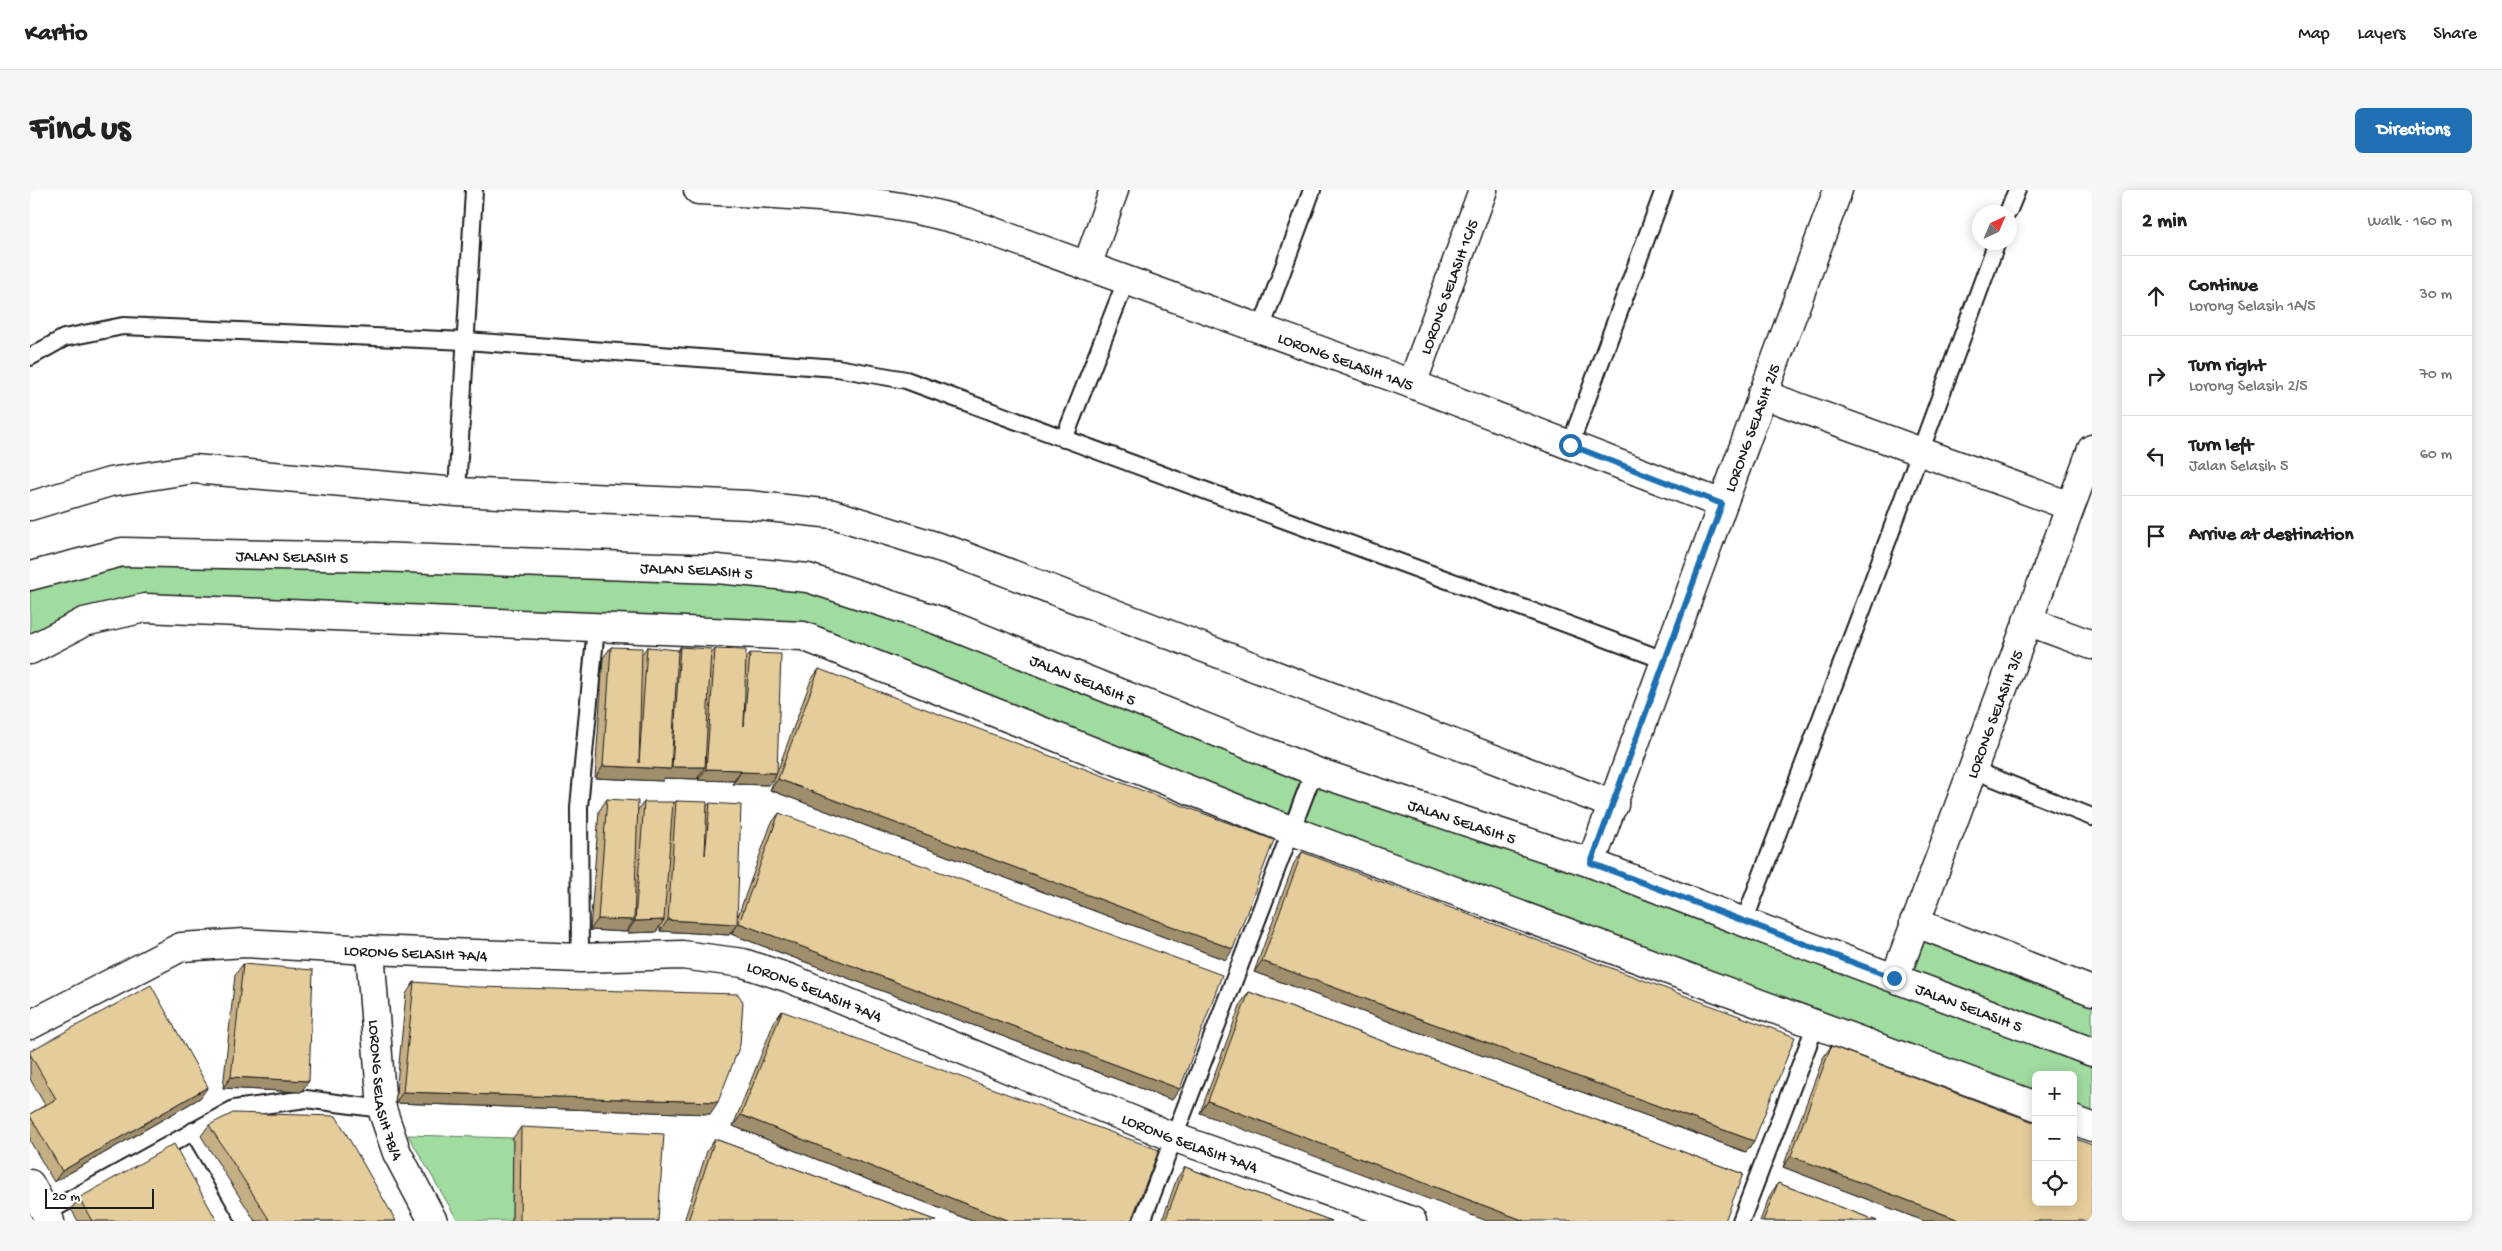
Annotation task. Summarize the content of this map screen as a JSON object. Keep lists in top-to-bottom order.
{
  "streets": {
    "street": [
      "LORONG SELASIH 1C/5",
      "LORONG SELASIH 1A/5",
      "LORONG SELASIH 2/5",
      "JALAN SELASIH 5",
      "LORONG SELASIH 3/5",
      "LORONG SELASIH 7A/4",
      "LORONG SELASIH 7B/4"
    ]
  },
  "crossings": [
    ["LORONG SELASIH 1C/5", "LORONG SELASIH 1A/5"],
    ["LORONG SELASIH 1A/5", "LORONG SELASIH 2/5"],
    ["LORONG SELASIH 2/5", "JALAN SELASIH 5"],
    ["JALAN SELASIH 5", "LORONG SELASIH 3/5"],
    ["LORONG SELASIH 7A/4", "LORONG SELASIH 7B/4"]
  ],
  "scale_bar": "20 m",
  "north": "top right",
  "page": {
    "header": "Kartio",
    "nav": ["Map", "Layers", "Share"],
    "buttons": "Directions",
    "title": "Find us",
    "heading": ["2 min", "Walk · 160 m"],
    "list": [
      ["Continue", "Lorong Selasih 1A/5", "30 m"],
      ["Turn right", "Lorong Selasih 2/5", "70 m"],
      ["Turn left", "Jalan Selasih 5", "60 m"],
      "Arrive at destination"
    ],
    "map_buttons": ["+", "−"],
    "scale": "20 m"
  }
}
